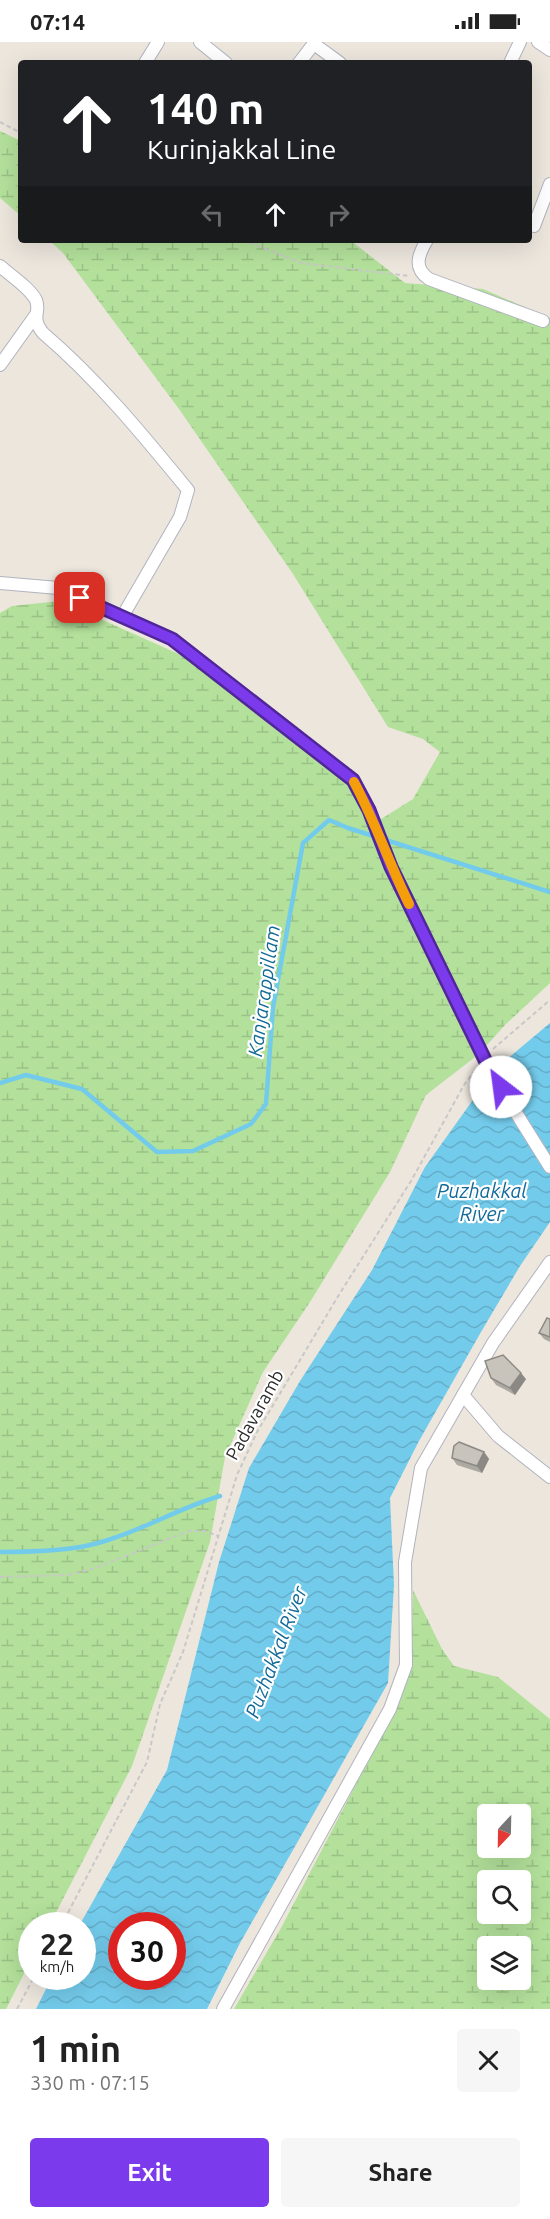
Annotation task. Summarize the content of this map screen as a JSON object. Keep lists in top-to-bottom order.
{
  "streets": {
    "path": ["Padavaramb"]
  },
  "water": ["Kanjarappillam", "Puzhakkal River"],
  "north": "bottom",
  "page": {
    "status": "07:14",
    "turn": ["140 m", "Kurinjakkal Line"],
    "speed": "22 km/h",
    "limit": "30",
    "heading": ["1 min", "330 m · 07:15"],
    "buttons": ["Exit", "Share"]
  }
}
